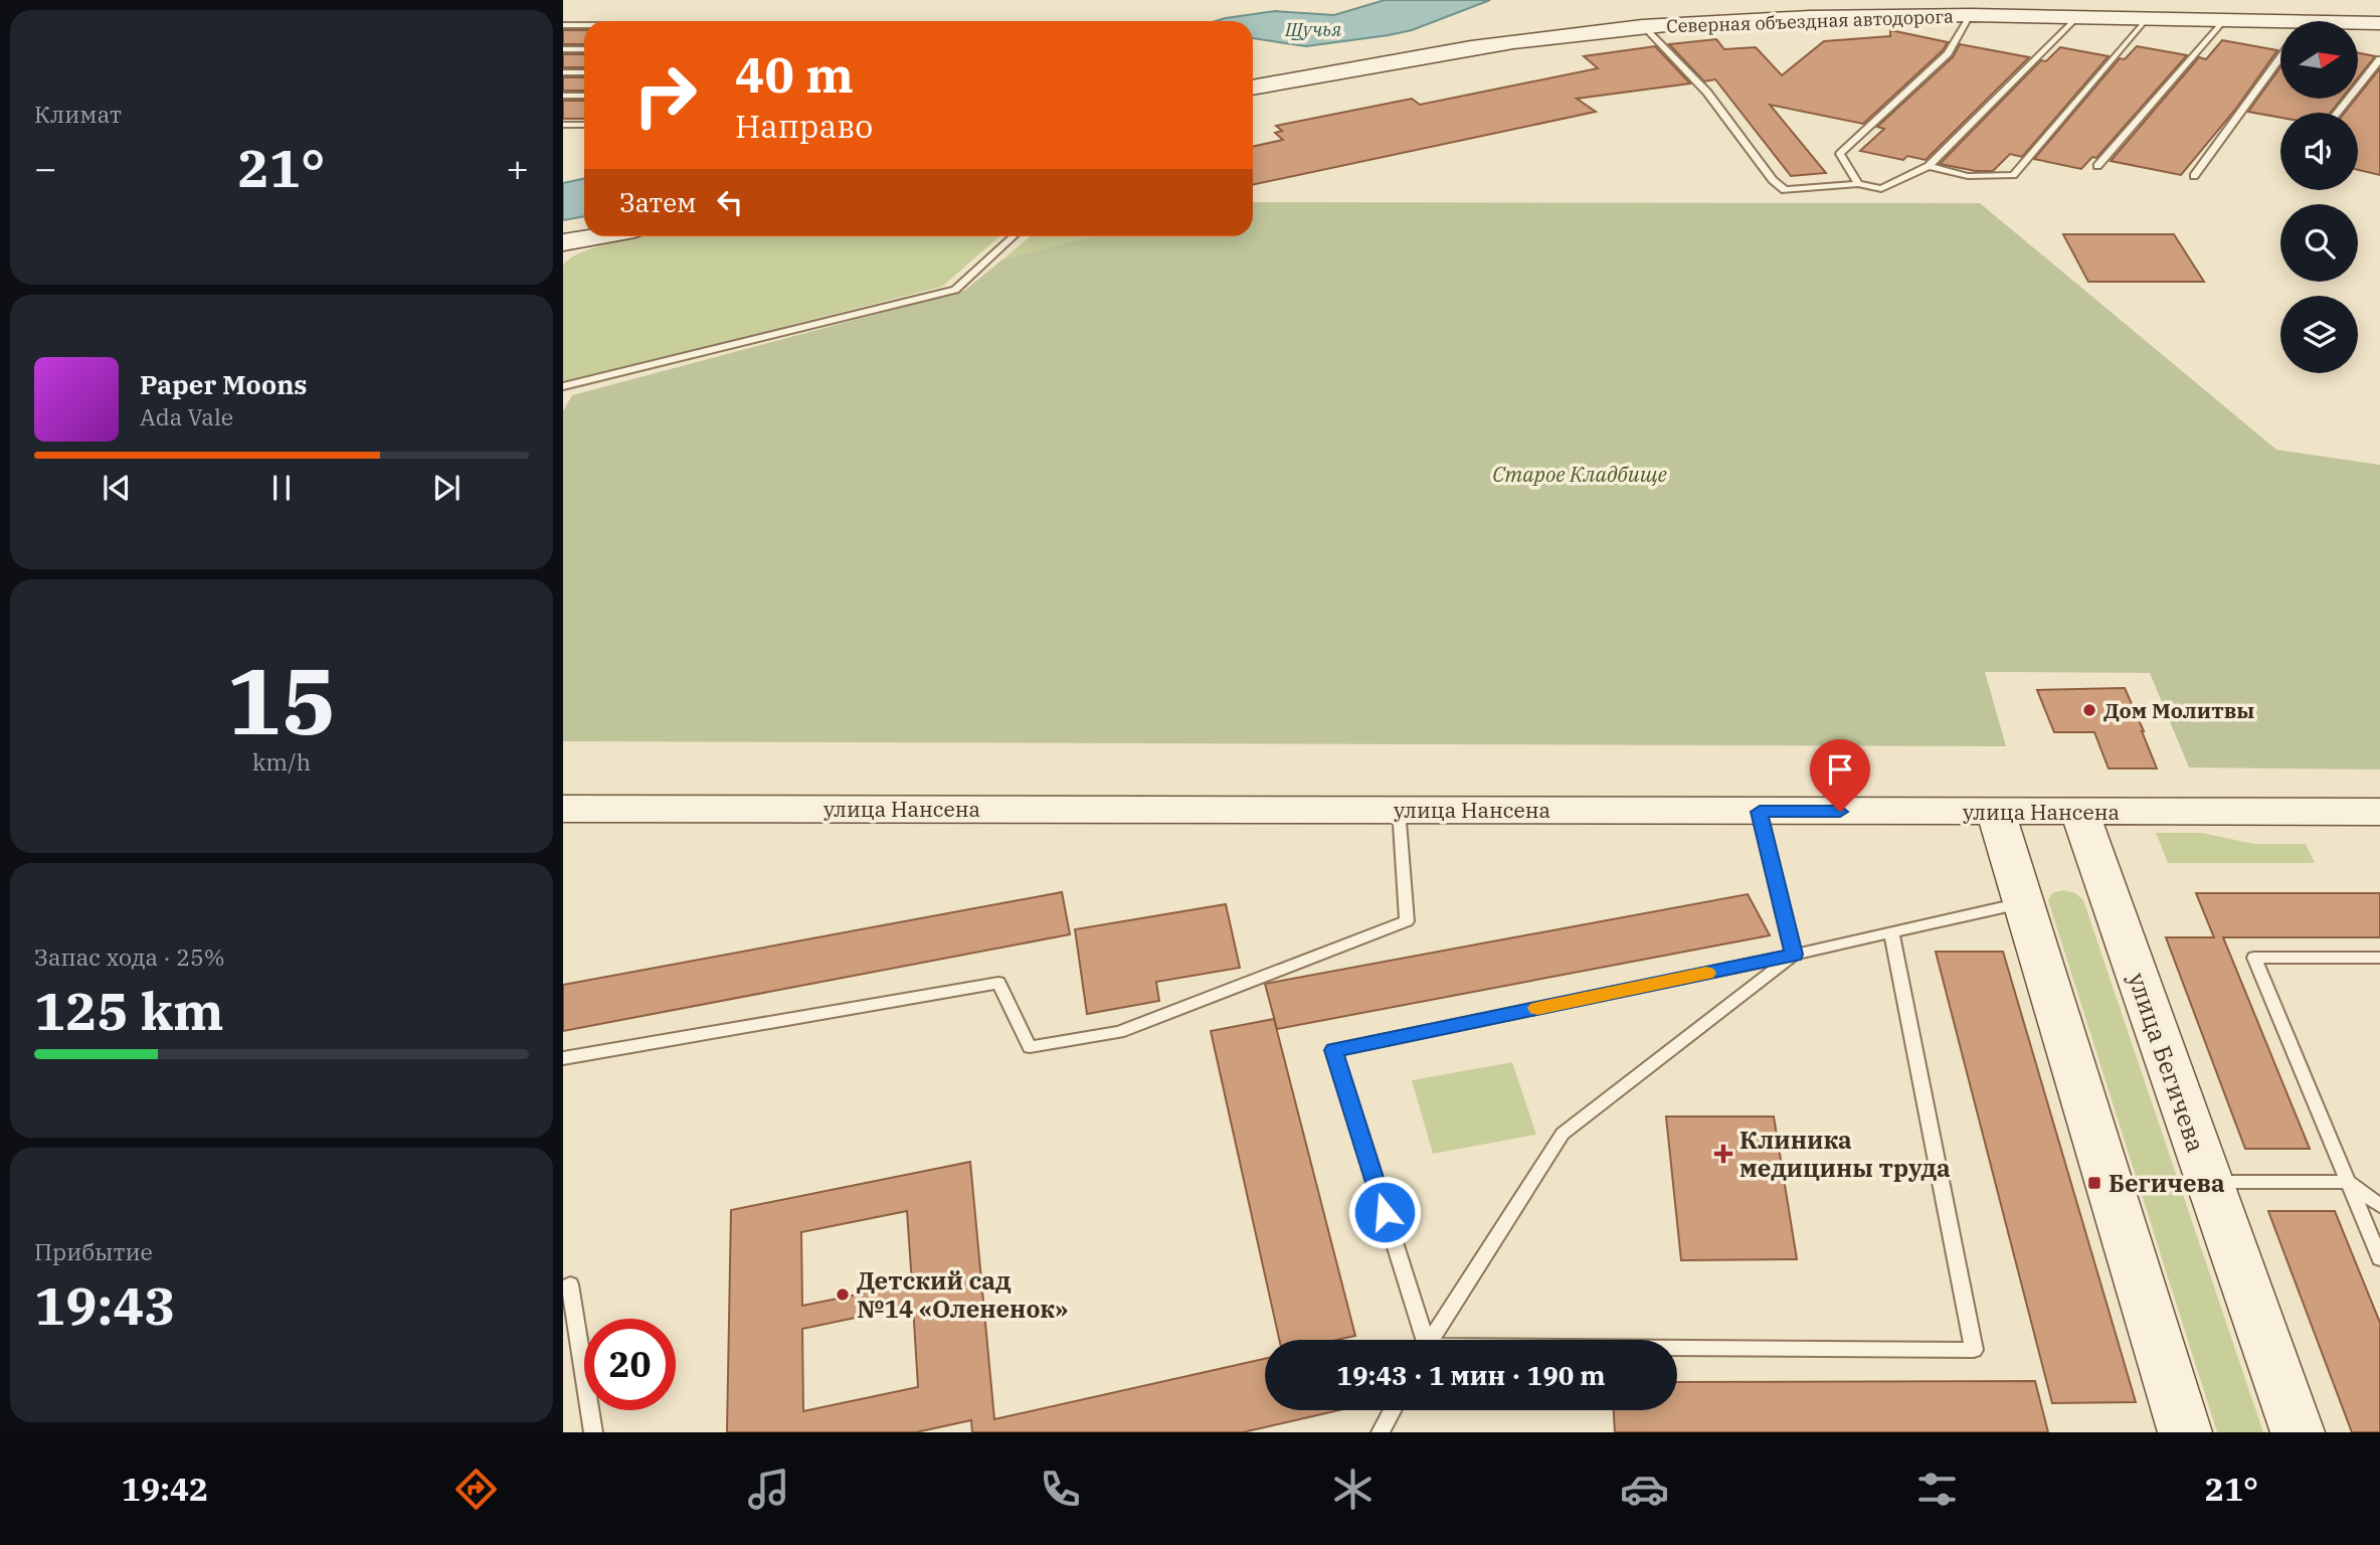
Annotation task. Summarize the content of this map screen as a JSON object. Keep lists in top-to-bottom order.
{
  "streets": {
    "street": ["Северная объездная автодорога", "улица Нансена", "улица Бегичева"]
  },
  "crossings": [
    ["улица Нансена", "улица Бегичева"]
  ],
  "water": ["Щучья"],
  "parks": ["Старое Кладбище"],
  "places": {
    "other": ["Дом Молитвы", "Детский сад №14 «Олененок»"],
    "health": ["Клиника медицины труда"],
    "transit": ["Бегичева"]
  },
  "north": "right",
  "page": {
    "tile": [
      "Климат",
      ["15", "km/h"],
      ["Запас хода · 25%", "125 km"],
      ["Прибытие", "19:43"]
    ],
    "turn": ["40 m", "Направо"],
    "heat": ["−", "21°", "+"],
    "then": "Затем",
    "song": ["Paper Moons", "Ada Vale"],
    "limit": "20",
    "trip": "19:43 · 1 мин · 190 m",
    "tabs": ["19:42", "21°"]
  }
}
